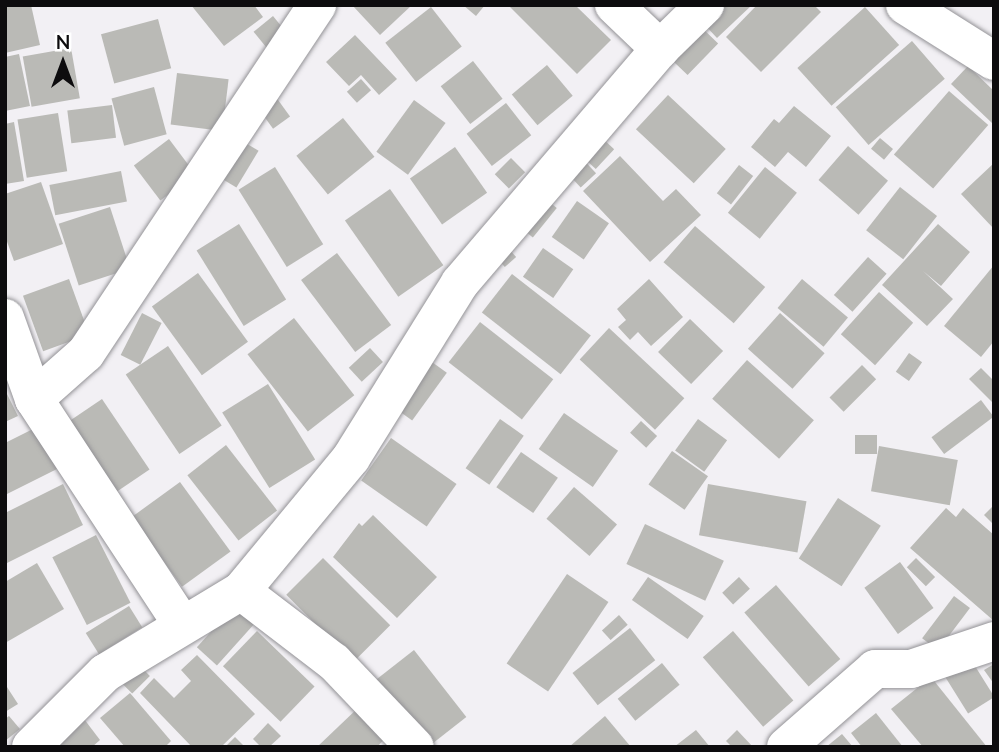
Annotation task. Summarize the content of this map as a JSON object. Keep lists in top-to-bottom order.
{
  "north": "top"
}
